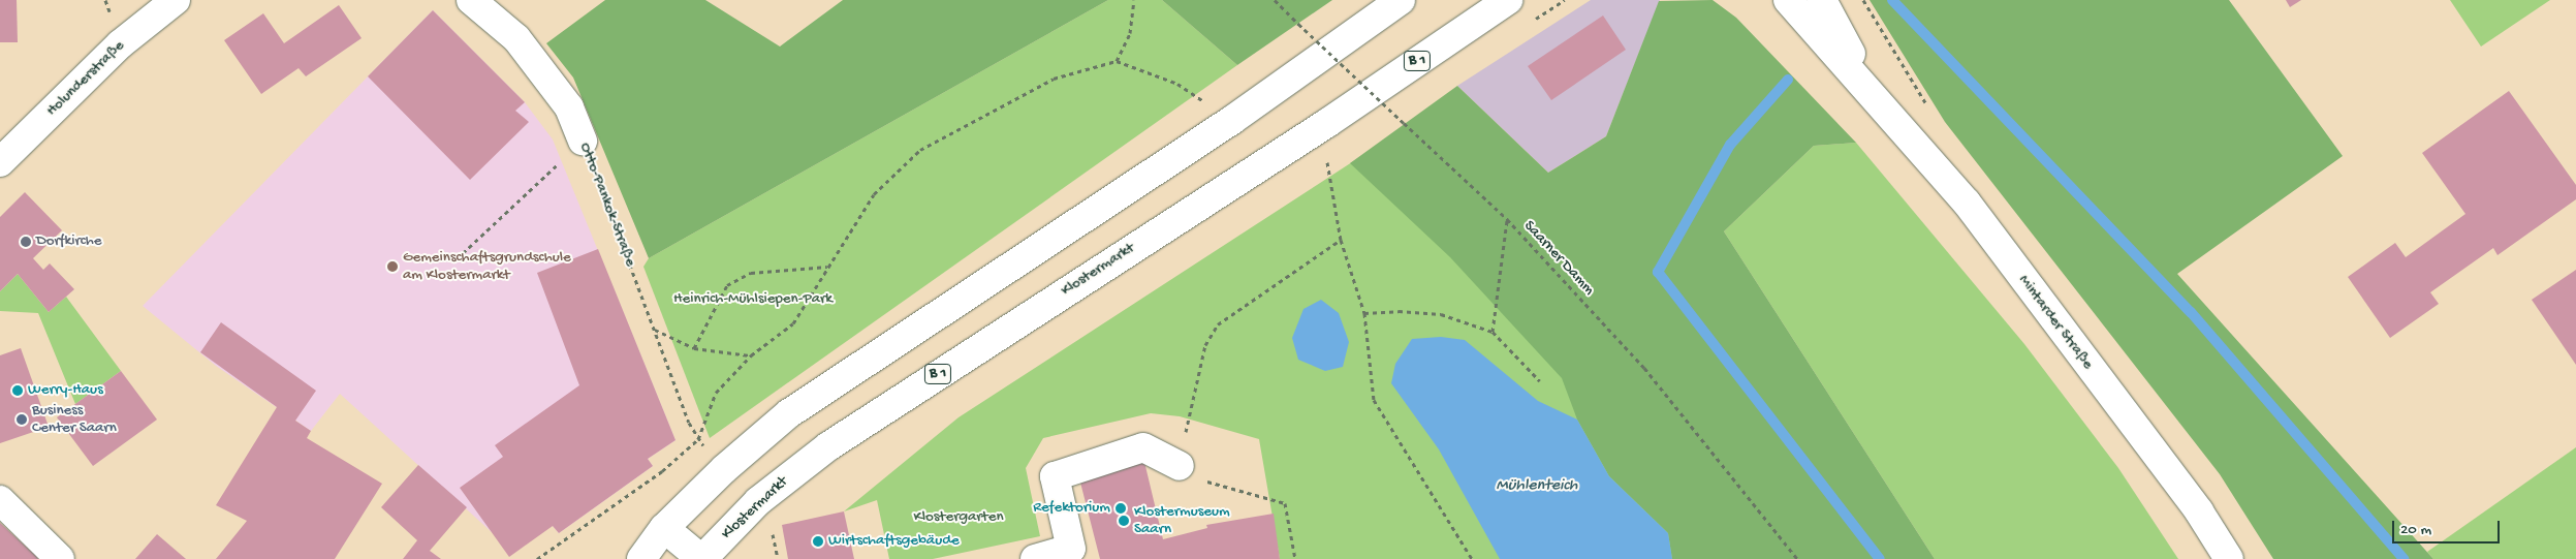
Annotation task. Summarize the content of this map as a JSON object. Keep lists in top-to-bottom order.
{
  "streets": {
    "main road": [
      "B 1",
      "Holunderstraße",
      "Otto-Pankok-Straße",
      "Klostermarkt",
      "Mintarder Straße"
    ],
    "path": ["Saarner Damm"]
  },
  "water": ["Mühlenteich"],
  "parks": ["Heinrich-Mühlsiepen-Park", "Klostergarten"],
  "places": [
    "Dorfkirche",
    "Gemeinschaftsgrundschule am Klostermarkt",
    "Werry-Haus",
    "Business Center Saarn",
    "Refektorium",
    "Klostermuseum Saarn",
    "Wirtschaftsgebäude"
  ],
  "scale_bar": "20 m"
}
